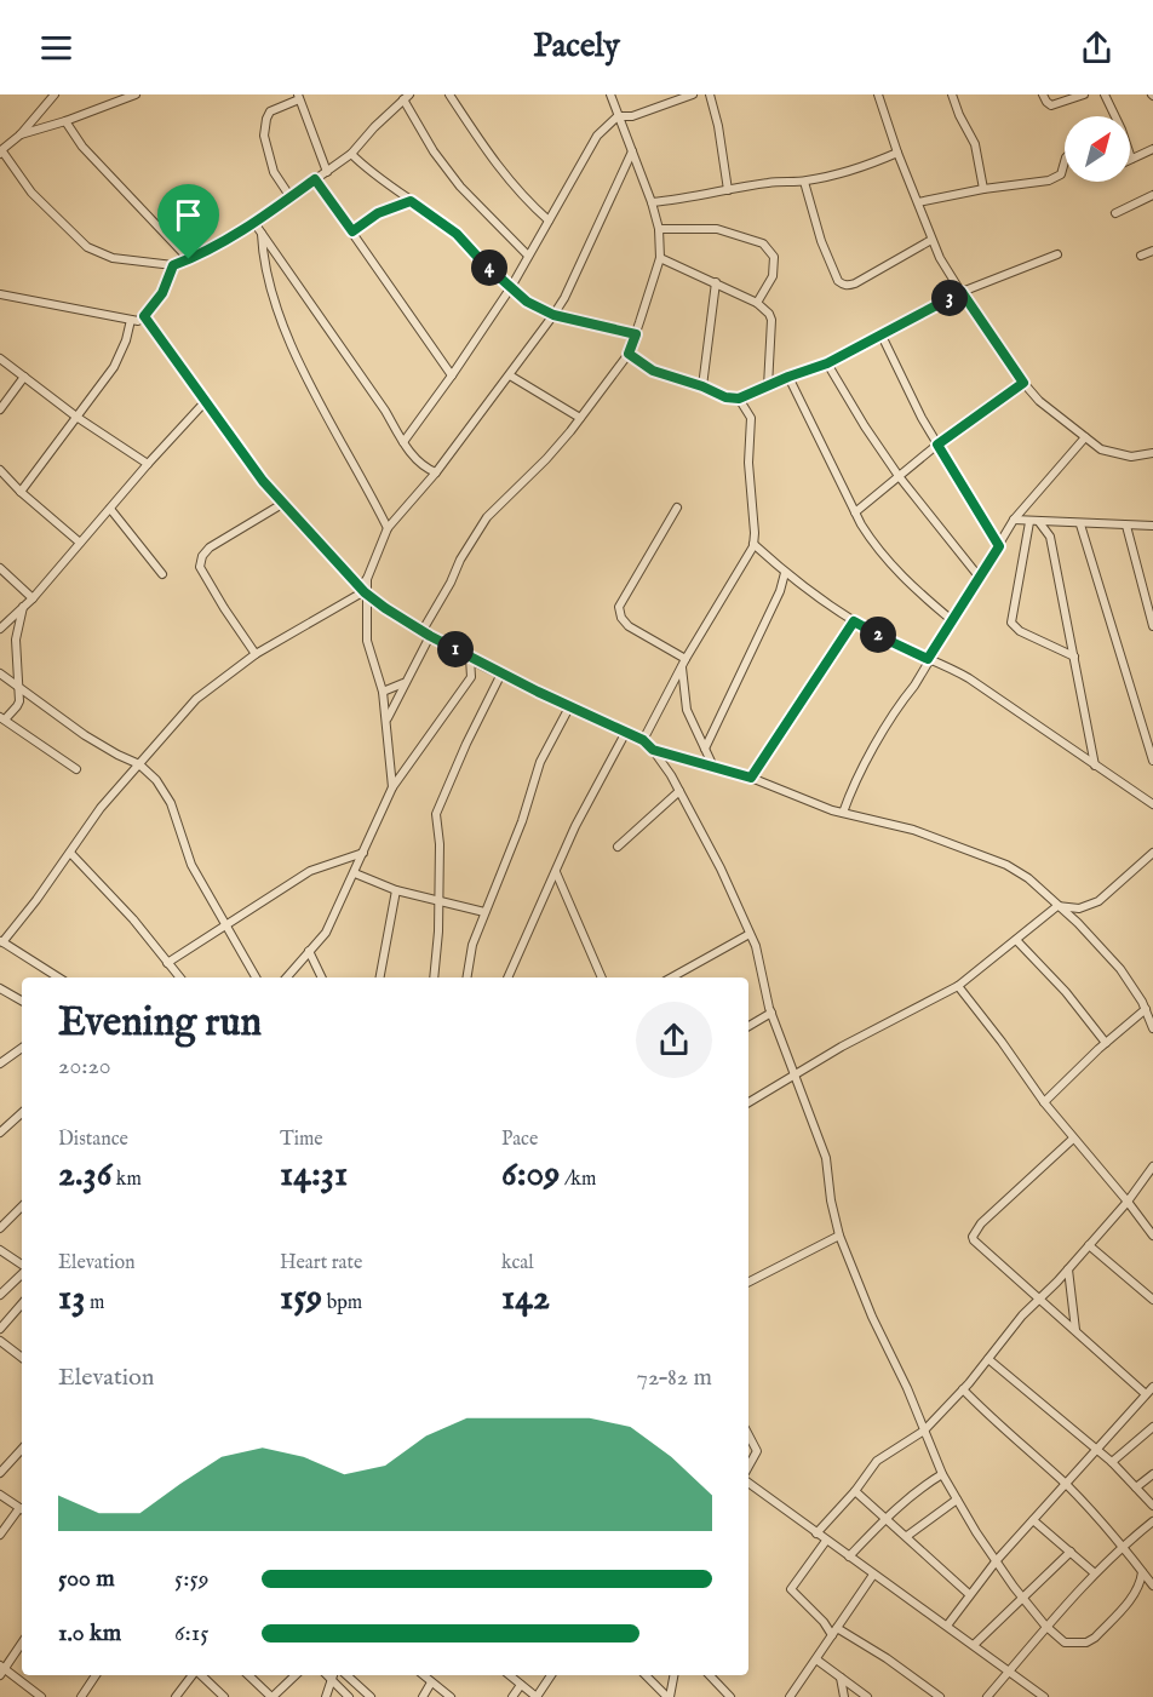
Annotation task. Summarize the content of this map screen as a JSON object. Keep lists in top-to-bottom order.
{
  "north": "top right",
  "page": {
    "header": "Pacely",
    "pins": [
      "4",
      "3",
      "2",
      "1"
    ],
    "heading": ["Evening run", "20:20"],
    "stats": [
      ["Distance", "2.36 km"],
      ["Time", "14:31"],
      ["Pace", "6:09 /km"],
      ["Elevation", "13 m"],
      ["Heart rate", "159 bpm"],
      ["kcal", "142"]
    ],
    "chart": ["Elevation", "72–82 m"],
    "list": [
      {
        "name": "500 m",
        "note": "5:59"
      },
      {
        "name": "1.0 km",
        "note": "6:15"
      }
    ]
  }
}
